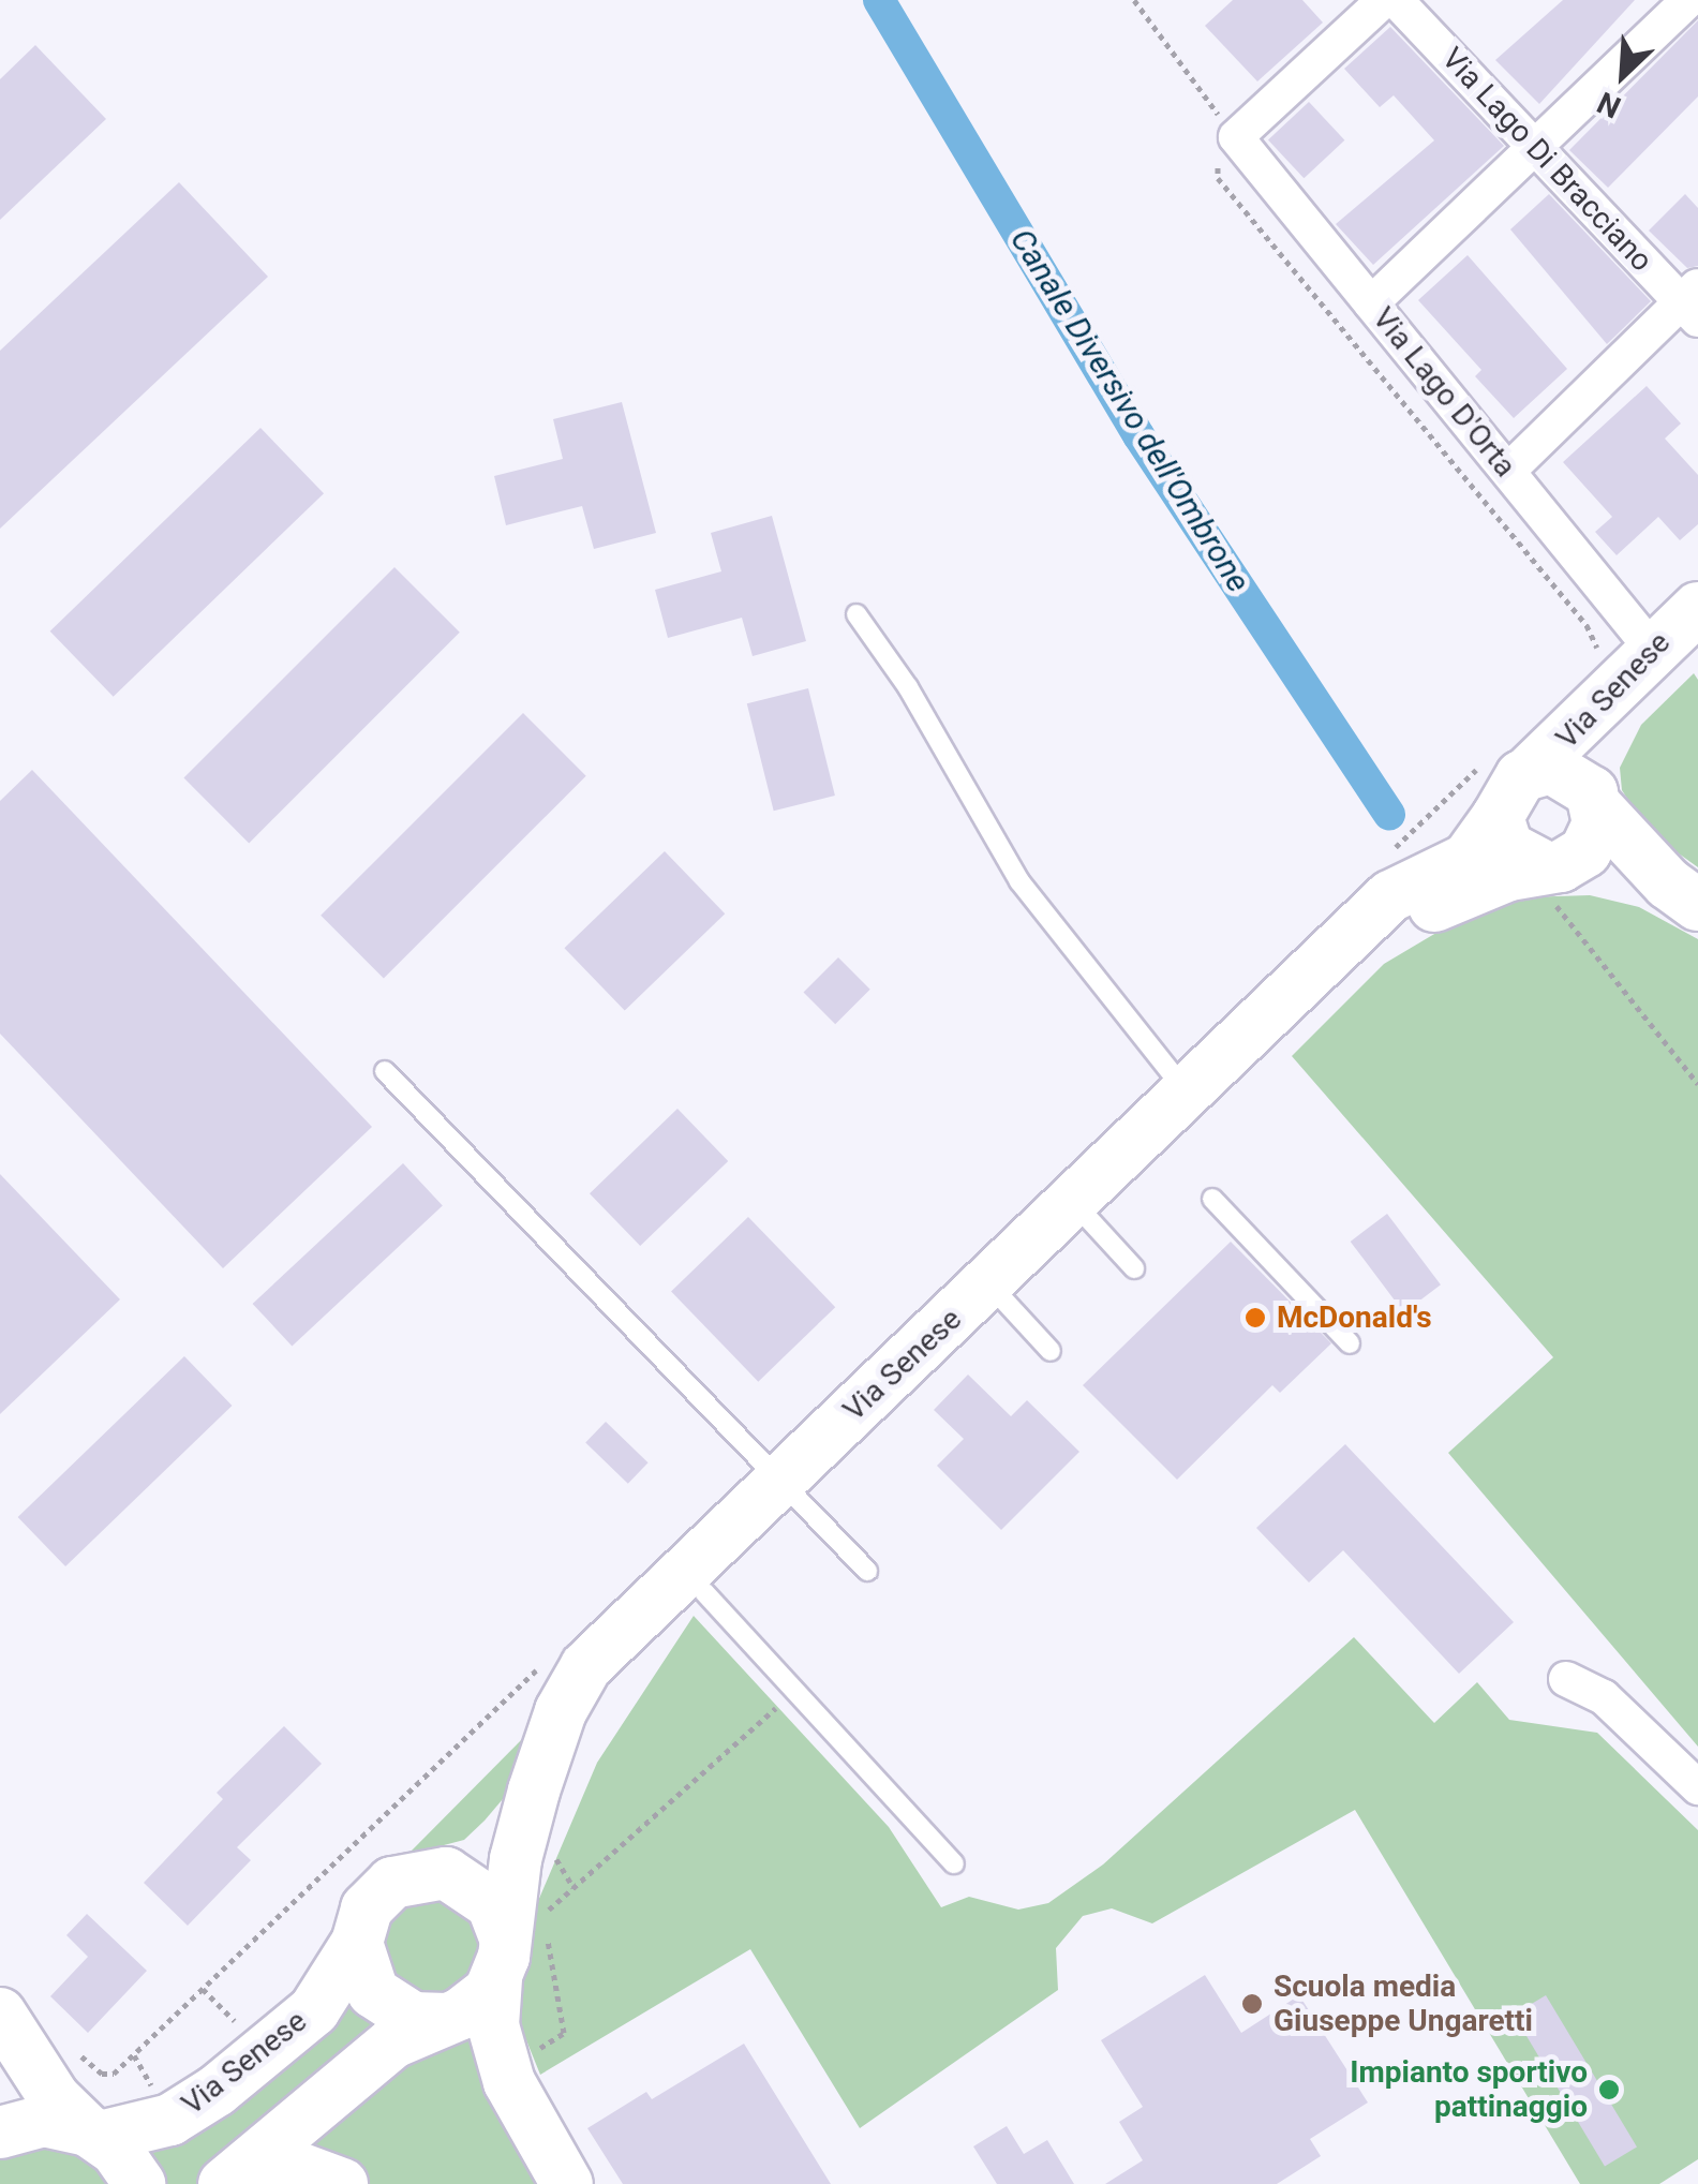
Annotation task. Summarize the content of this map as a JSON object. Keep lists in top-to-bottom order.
{
  "streets": {
    "main road": ["Via Senese"],
    "street": ["Via Lago Di Bracciano", "Via Lago D'Orta"]
  },
  "crossings": [
    ["Via Lago D'Orta", "Via Senese"]
  ],
  "water": ["Canale Diversivo dell'Ombrone"],
  "places": ["McDonald's", "Scuola media Giuseppe Ungaretti", "Impianto sportivo pattinaggio"],
  "north": "bottom left"
}
